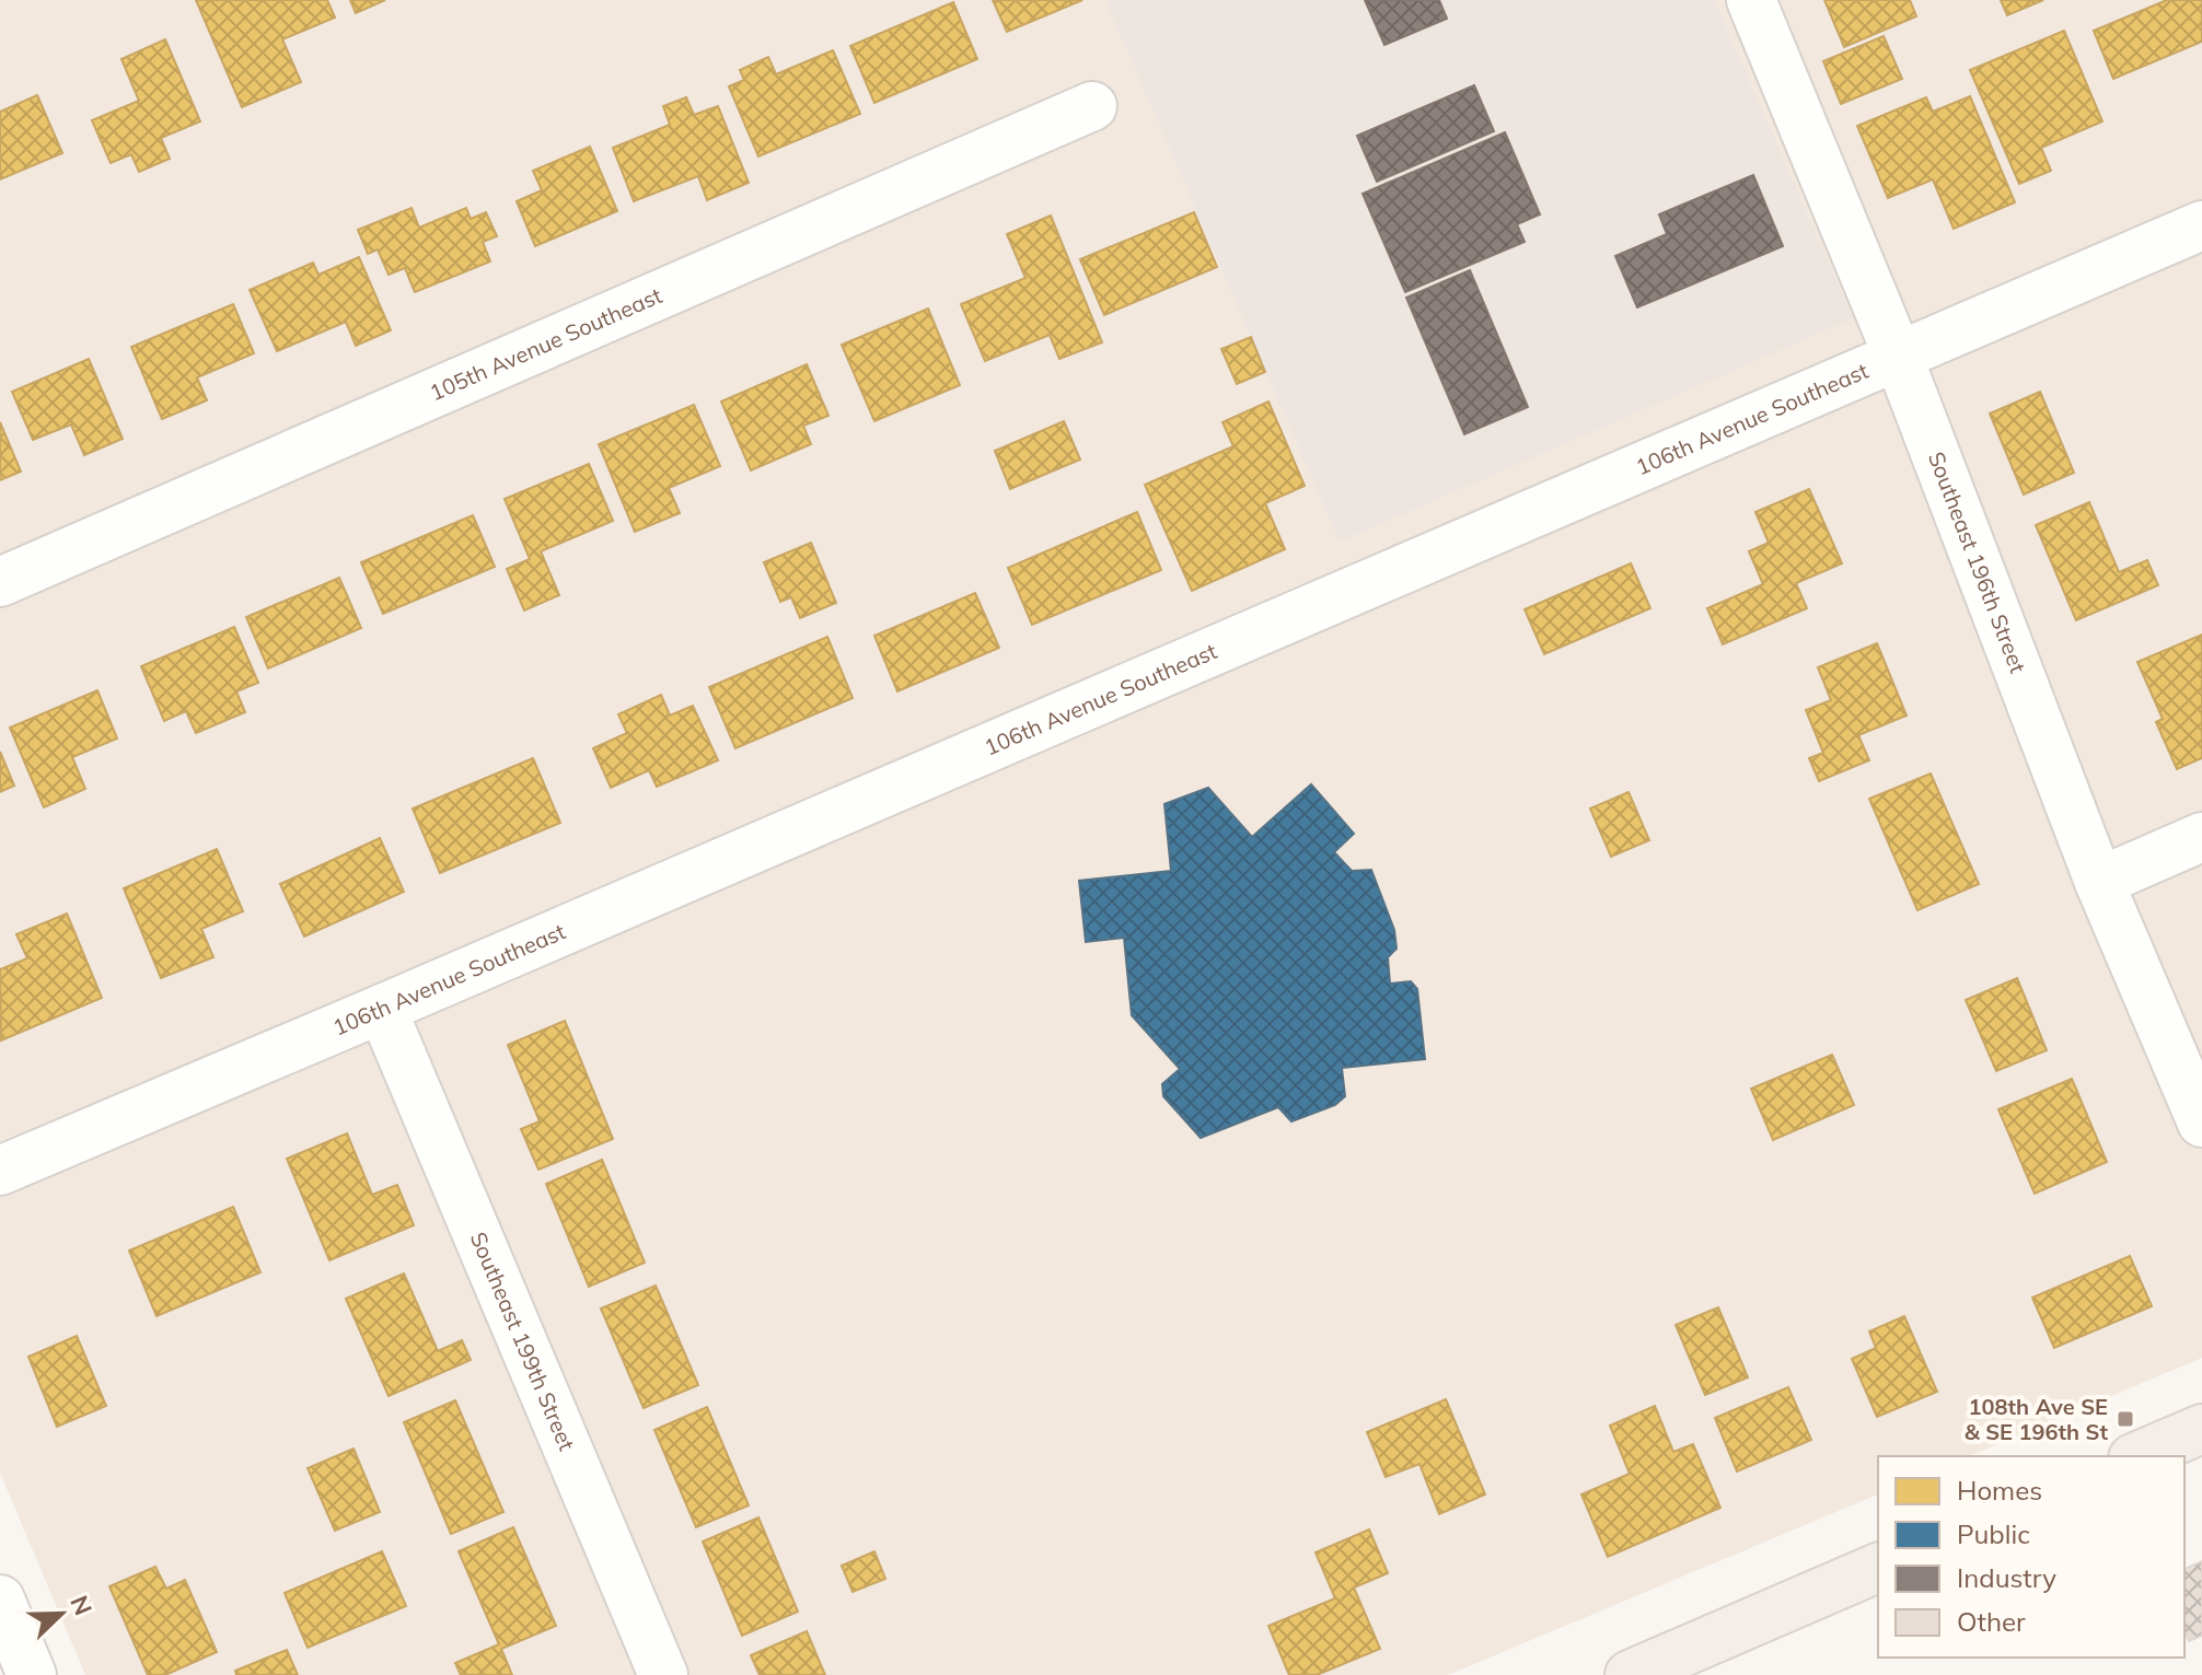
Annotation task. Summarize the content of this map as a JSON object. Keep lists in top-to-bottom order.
{
  "streets": {
    "street": [
      "105th Avenue Southeast",
      "106th Avenue Southeast",
      "Southeast 196th Street",
      "Southeast 199th Street"
    ]
  },
  "crossings": [
    ["106th Avenue Southeast", "Southeast 196th Street"],
    ["106th Avenue Southeast", "Southeast 199th Street"]
  ],
  "places": {
    "transit": ["108th Ave SE & SE 196th St"]
  },
  "legend": [
    "Homes",
    "Public",
    "Industry",
    "Other"
  ],
  "north": "top right"
}
